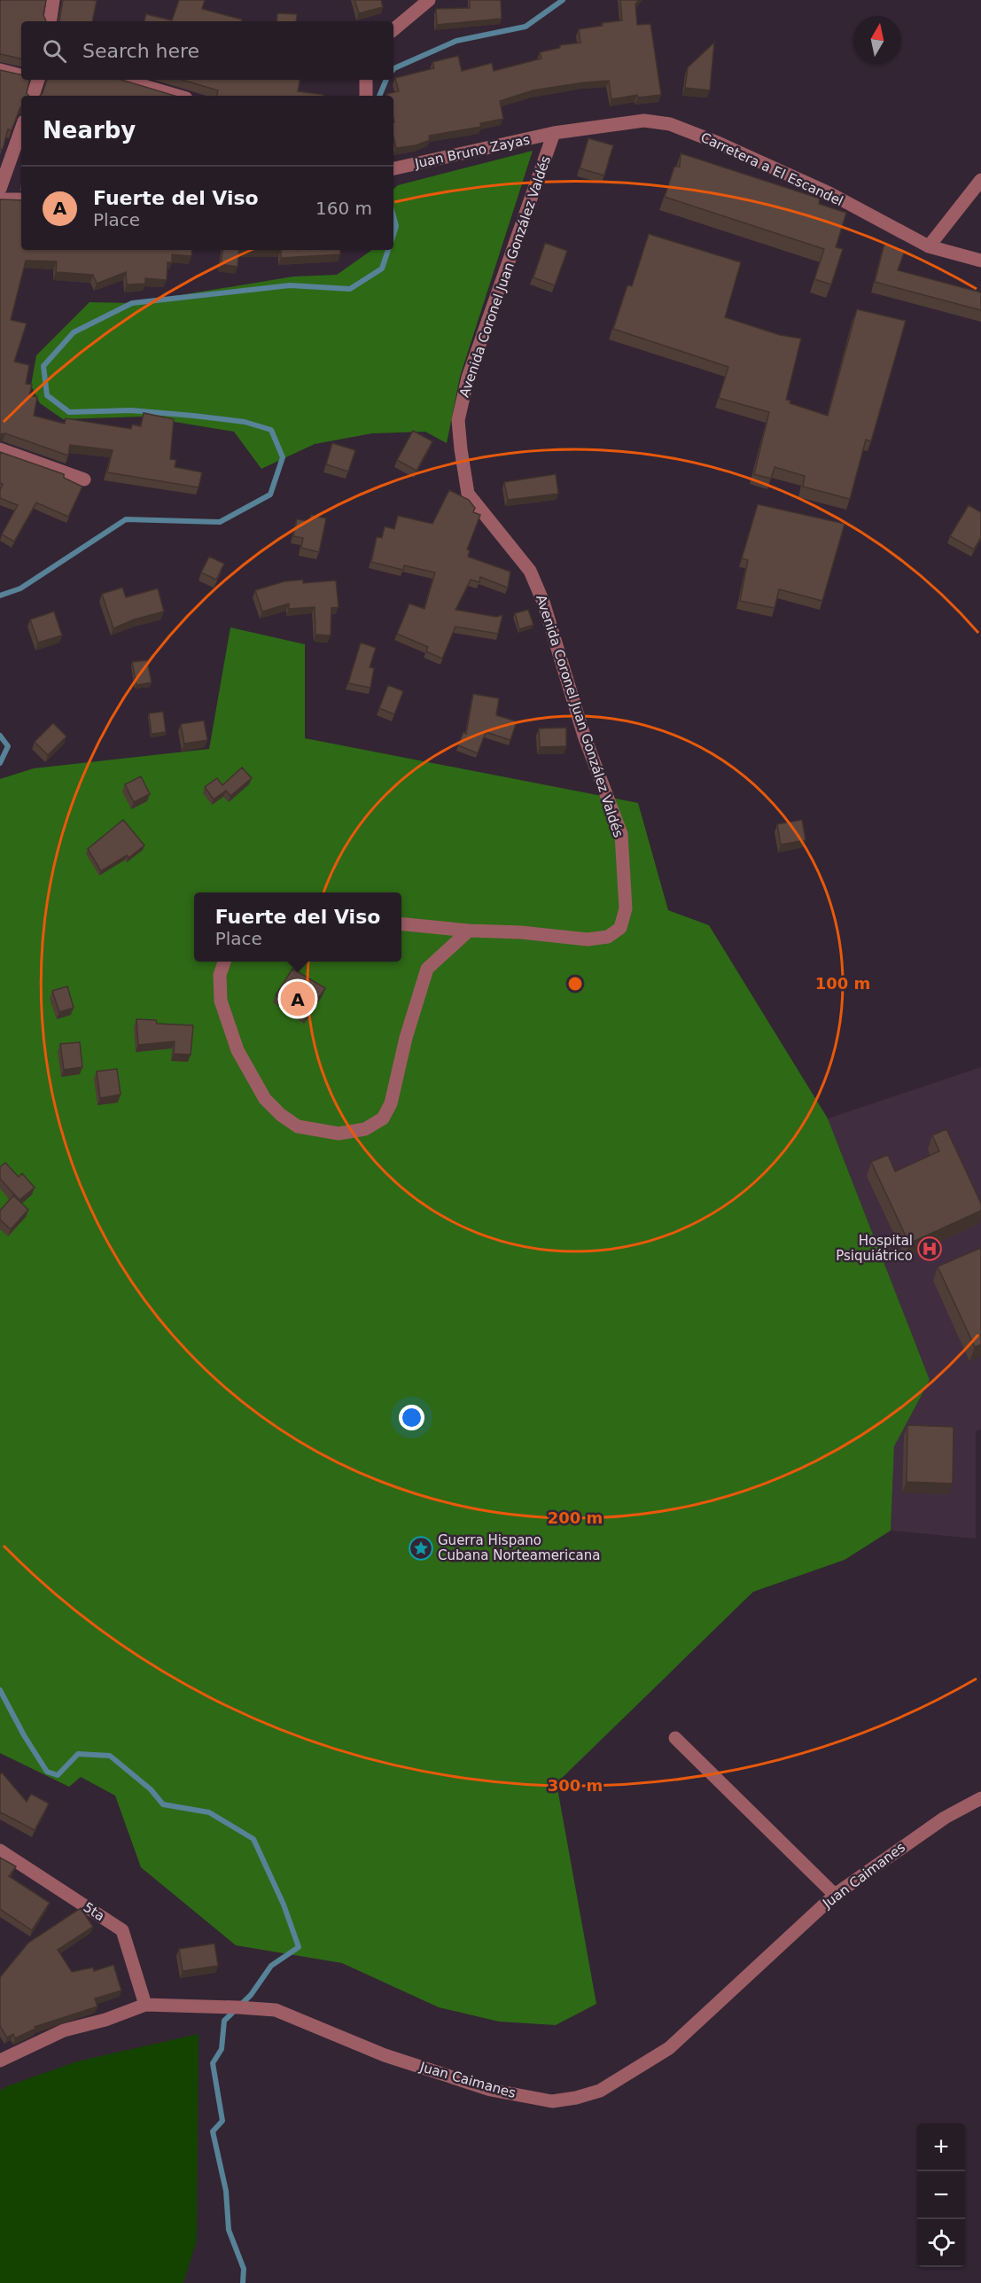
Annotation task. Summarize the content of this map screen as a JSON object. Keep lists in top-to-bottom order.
{
  "streets": {
    "street": [
      "Juan Bruno Zayas",
      "Carretera a El Escandel",
      "Avenida Coronel Juan González Valdés",
      "Juan Caimanes",
      "5ta"
    ]
  },
  "crossings": [
    ["Juan Bruno Zayas", "Carretera a El Escandel"],
    ["Juan Bruno Zayas", "Avenida Coronel Juan González Valdés"],
    ["Carretera a El Escandel", "Avenida Coronel Juan González Valdés"],
    ["Juan Caimanes", "5ta"]
  ],
  "places": {
    "hospital": ["Hospital Psiquiátrico"],
    "place": ["Guerra Hispano Cubana Norteamericana"]
  },
  "north": "top",
  "page": {
    "search": "Search here",
    "heading": "Nearby",
    "list": [
      {
        "mark": "A",
        "name": "Fuerte del Viso",
        "note": "Place",
        "value": "160 m"
      }
    ],
    "popup": ["Fuerte del Viso", "Place"],
    "pins": "A",
    "map_buttons": ["+", "−"]
  },
  "rings": ["100 m", "200 m", "300 m"]
}
